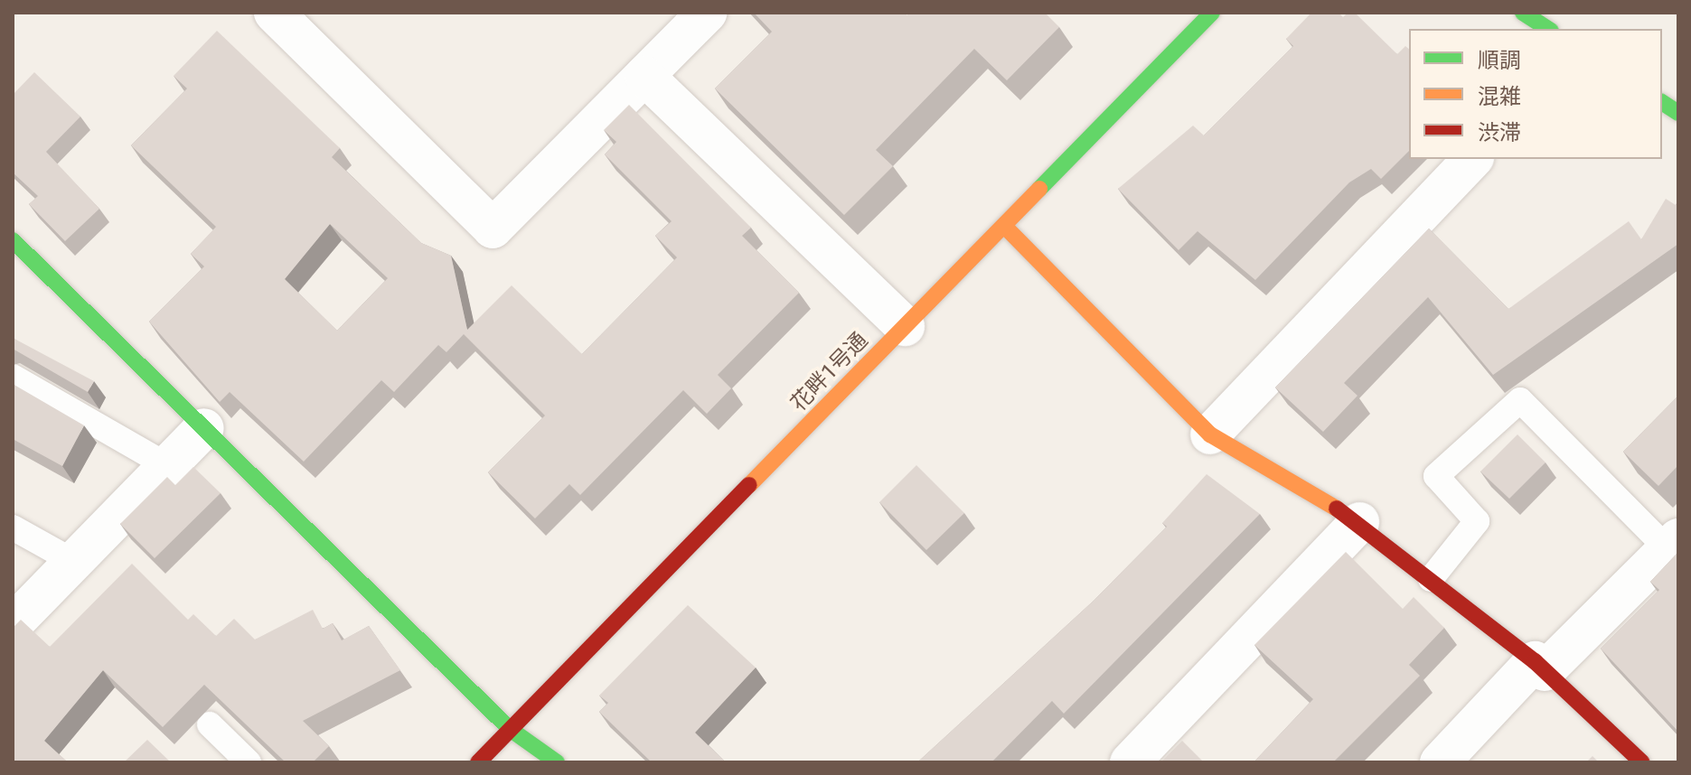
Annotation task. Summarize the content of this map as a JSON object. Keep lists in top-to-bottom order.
{
  "streets": {
    "street": ["花畔1号通"]
  },
  "legend": ["順調", "混雑", "渋滞"]
}
